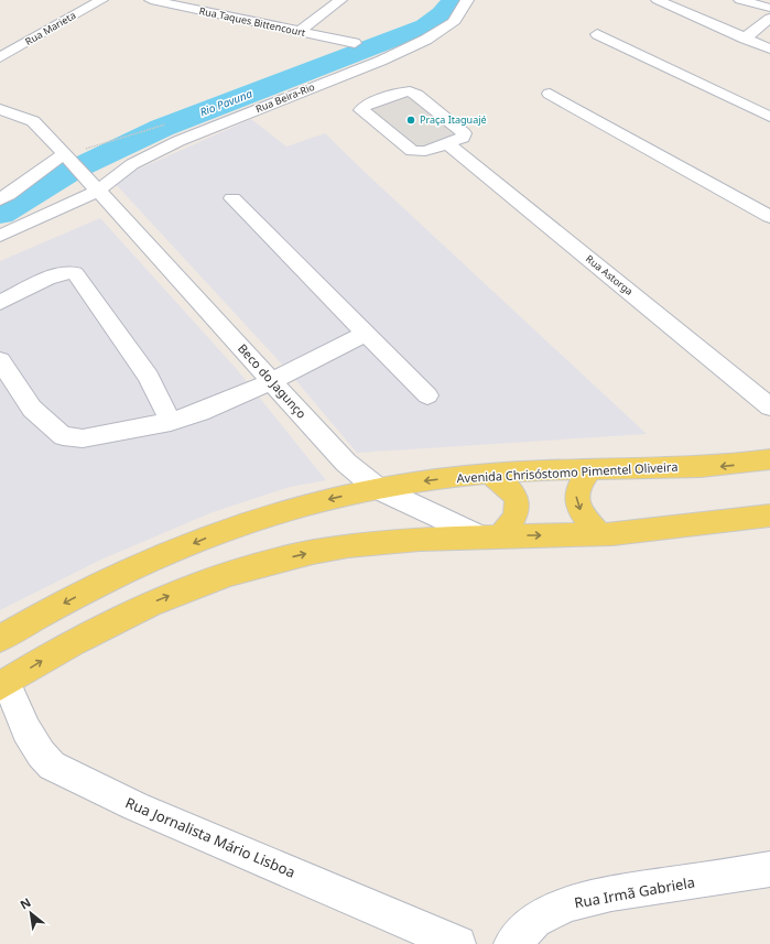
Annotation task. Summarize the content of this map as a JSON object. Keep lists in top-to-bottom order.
{
  "streets": {
    "main road": ["Avenida Chrisóstomo Pimentel Oliveira"],
    "street": [
      "Rua Taques Bittencourt",
      "Rua Marieta",
      "Rua Beira-Rio",
      "Rua Astorga",
      "Beco do Jagunço",
      "Rua Jornalista Mário Lisboa",
      "Rua Irmã Gabriela"
    ]
  },
  "crossings": [
    ["Rua Beira-Rio", "Beco do Jagunço"],
    ["Beco do Jagunço", "Avenida Chrisóstomo Pimentel Oliveira"]
  ],
  "water": ["Rio Pavuna"],
  "places": ["Praça Itaguajé"],
  "north": "top left"
}
